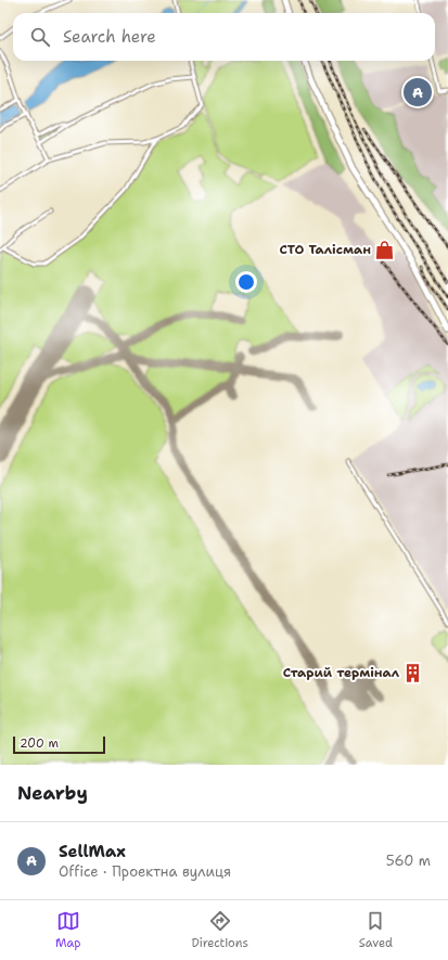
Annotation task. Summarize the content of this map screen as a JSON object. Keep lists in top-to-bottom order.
{
  "places": {
    "shop": ["СТО Талісман"],
    "building": ["Старий термінал"]
  },
  "scale_bar": "200 m",
  "page": {
    "search": "Search here",
    "pins": "A",
    "scale": "200 m",
    "heading": "Nearby",
    "list": [
      {
        "mark": "A",
        "name": "SellMax",
        "note": "Office · Проектна вулиця",
        "value": "560 m"
      }
    ],
    "nav": ["Map", "Directions", "Saved"]
  }
}
